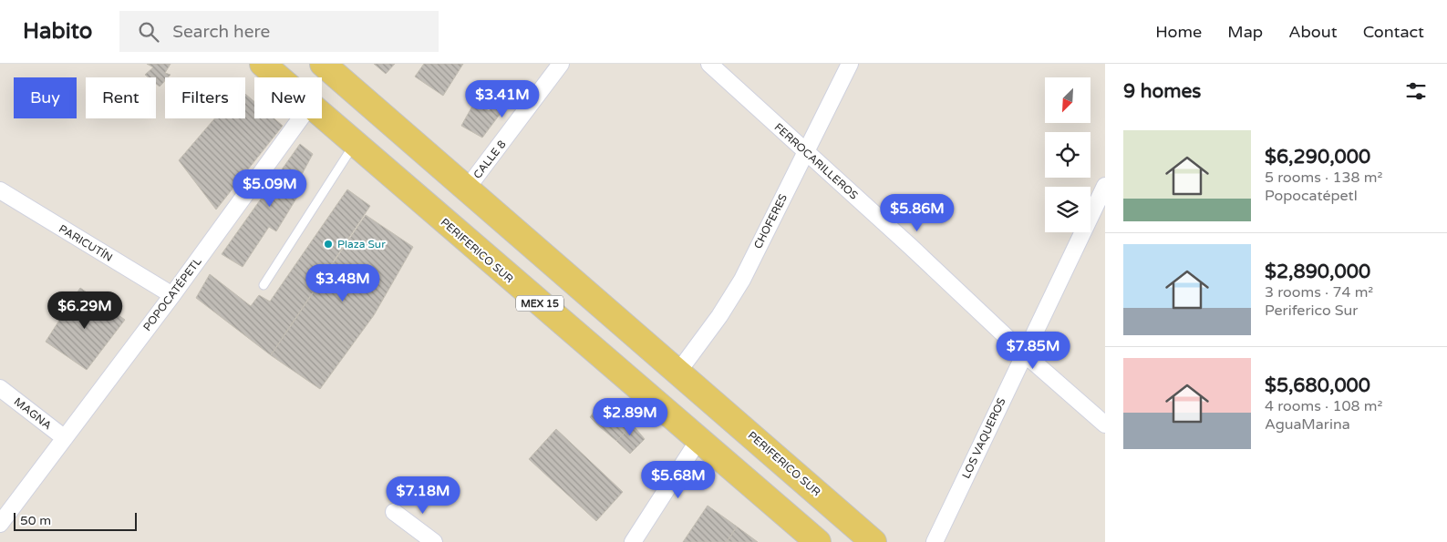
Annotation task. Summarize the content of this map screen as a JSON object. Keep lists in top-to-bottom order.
{
  "streets": {
    "main road": ["PERIFERICO SUR", "MEX 15"],
    "street": [
      "CALLE 8",
      "FERROCARILLEROS",
      "CHOFERES",
      "PARICUTÍN",
      "POPOCATÉPETL",
      "MAGNA",
      "LOS VAQUEROS"
    ]
  },
  "crossings": [
    ["CALLE 8", "PERIFERICO SUR"],
    ["FERROCARILLEROS", "CHOFERES"],
    ["FERROCARILLEROS", "LOS VAQUEROS"],
    ["CHOFERES", "PERIFERICO SUR"],
    ["PARICUTÍN", "POPOCATÉPETL"],
    ["POPOCATÉPETL", "MAGNA"]
  ],
  "places": ["Plaza Sur"],
  "scale_bar": "50 m",
  "north": "bottom left",
  "page": {
    "header": "Habito",
    "search": "Search here",
    "nav": [
      "Home",
      "Map",
      "About",
      "Contact"
    ],
    "heading": "9 homes",
    "chip": [
      "Buy",
      "Rent",
      "Filters",
      "New"
    ],
    "price": [
      "$3.41M",
      "$5.09M",
      "$5.86M",
      "$3.48M",
      "$6.29M",
      "$7.85M",
      "$2.89M",
      "$5.68M",
      "$7.18M"
    ],
    "list": [
      {
        "name": "$6,290,000",
        "note": "5 rooms · 138 m² · Popocatépetl"
      },
      {
        "name": "$2,890,000",
        "note": "3 rooms · 74 m² · Periferico Sur"
      },
      {
        "name": "$5,680,000",
        "note": "4 rooms · 108 m² · AguaMarina"
      }
    ],
    "scale": "50 m"
  }
}
